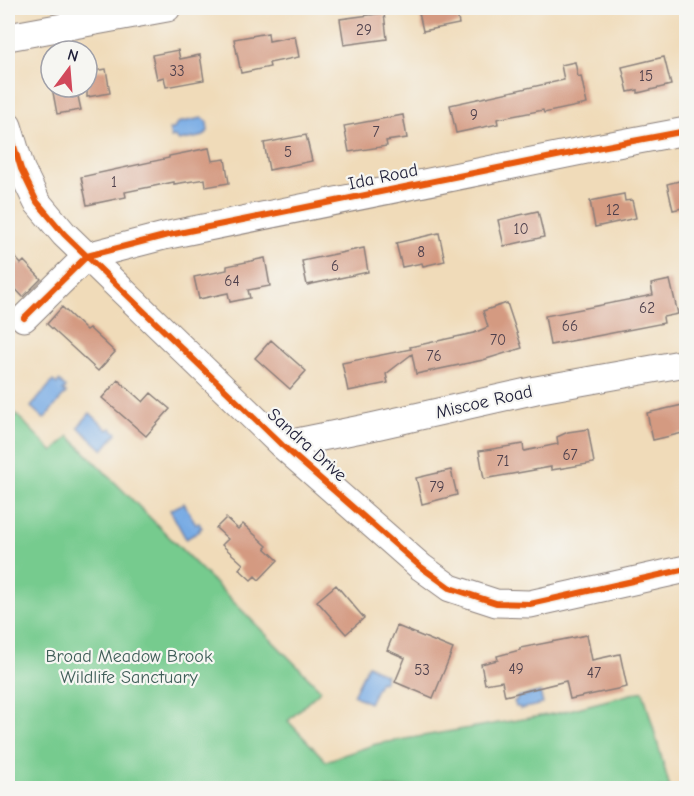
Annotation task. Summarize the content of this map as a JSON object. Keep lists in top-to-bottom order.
{
  "streets": {
    "street": ["Ida Road", "Miscoe Road", "Sandra Drive"]
  },
  "crossings": [
    ["Ida Road", "Sandra Drive"],
    ["Miscoe Road", "Sandra Drive"]
  ],
  "parks": ["Broad Meadow Brook Wildlife Sanctuary"],
  "house_numbers": [
    "29",
    "33",
    "15",
    "9",
    "7",
    "5",
    "1",
    "12",
    "10",
    "8",
    "6",
    "64",
    "62",
    "66",
    "70",
    "76",
    "67",
    "71",
    "79",
    "49",
    "53",
    "47"
  ],
  "north": "top"
}
